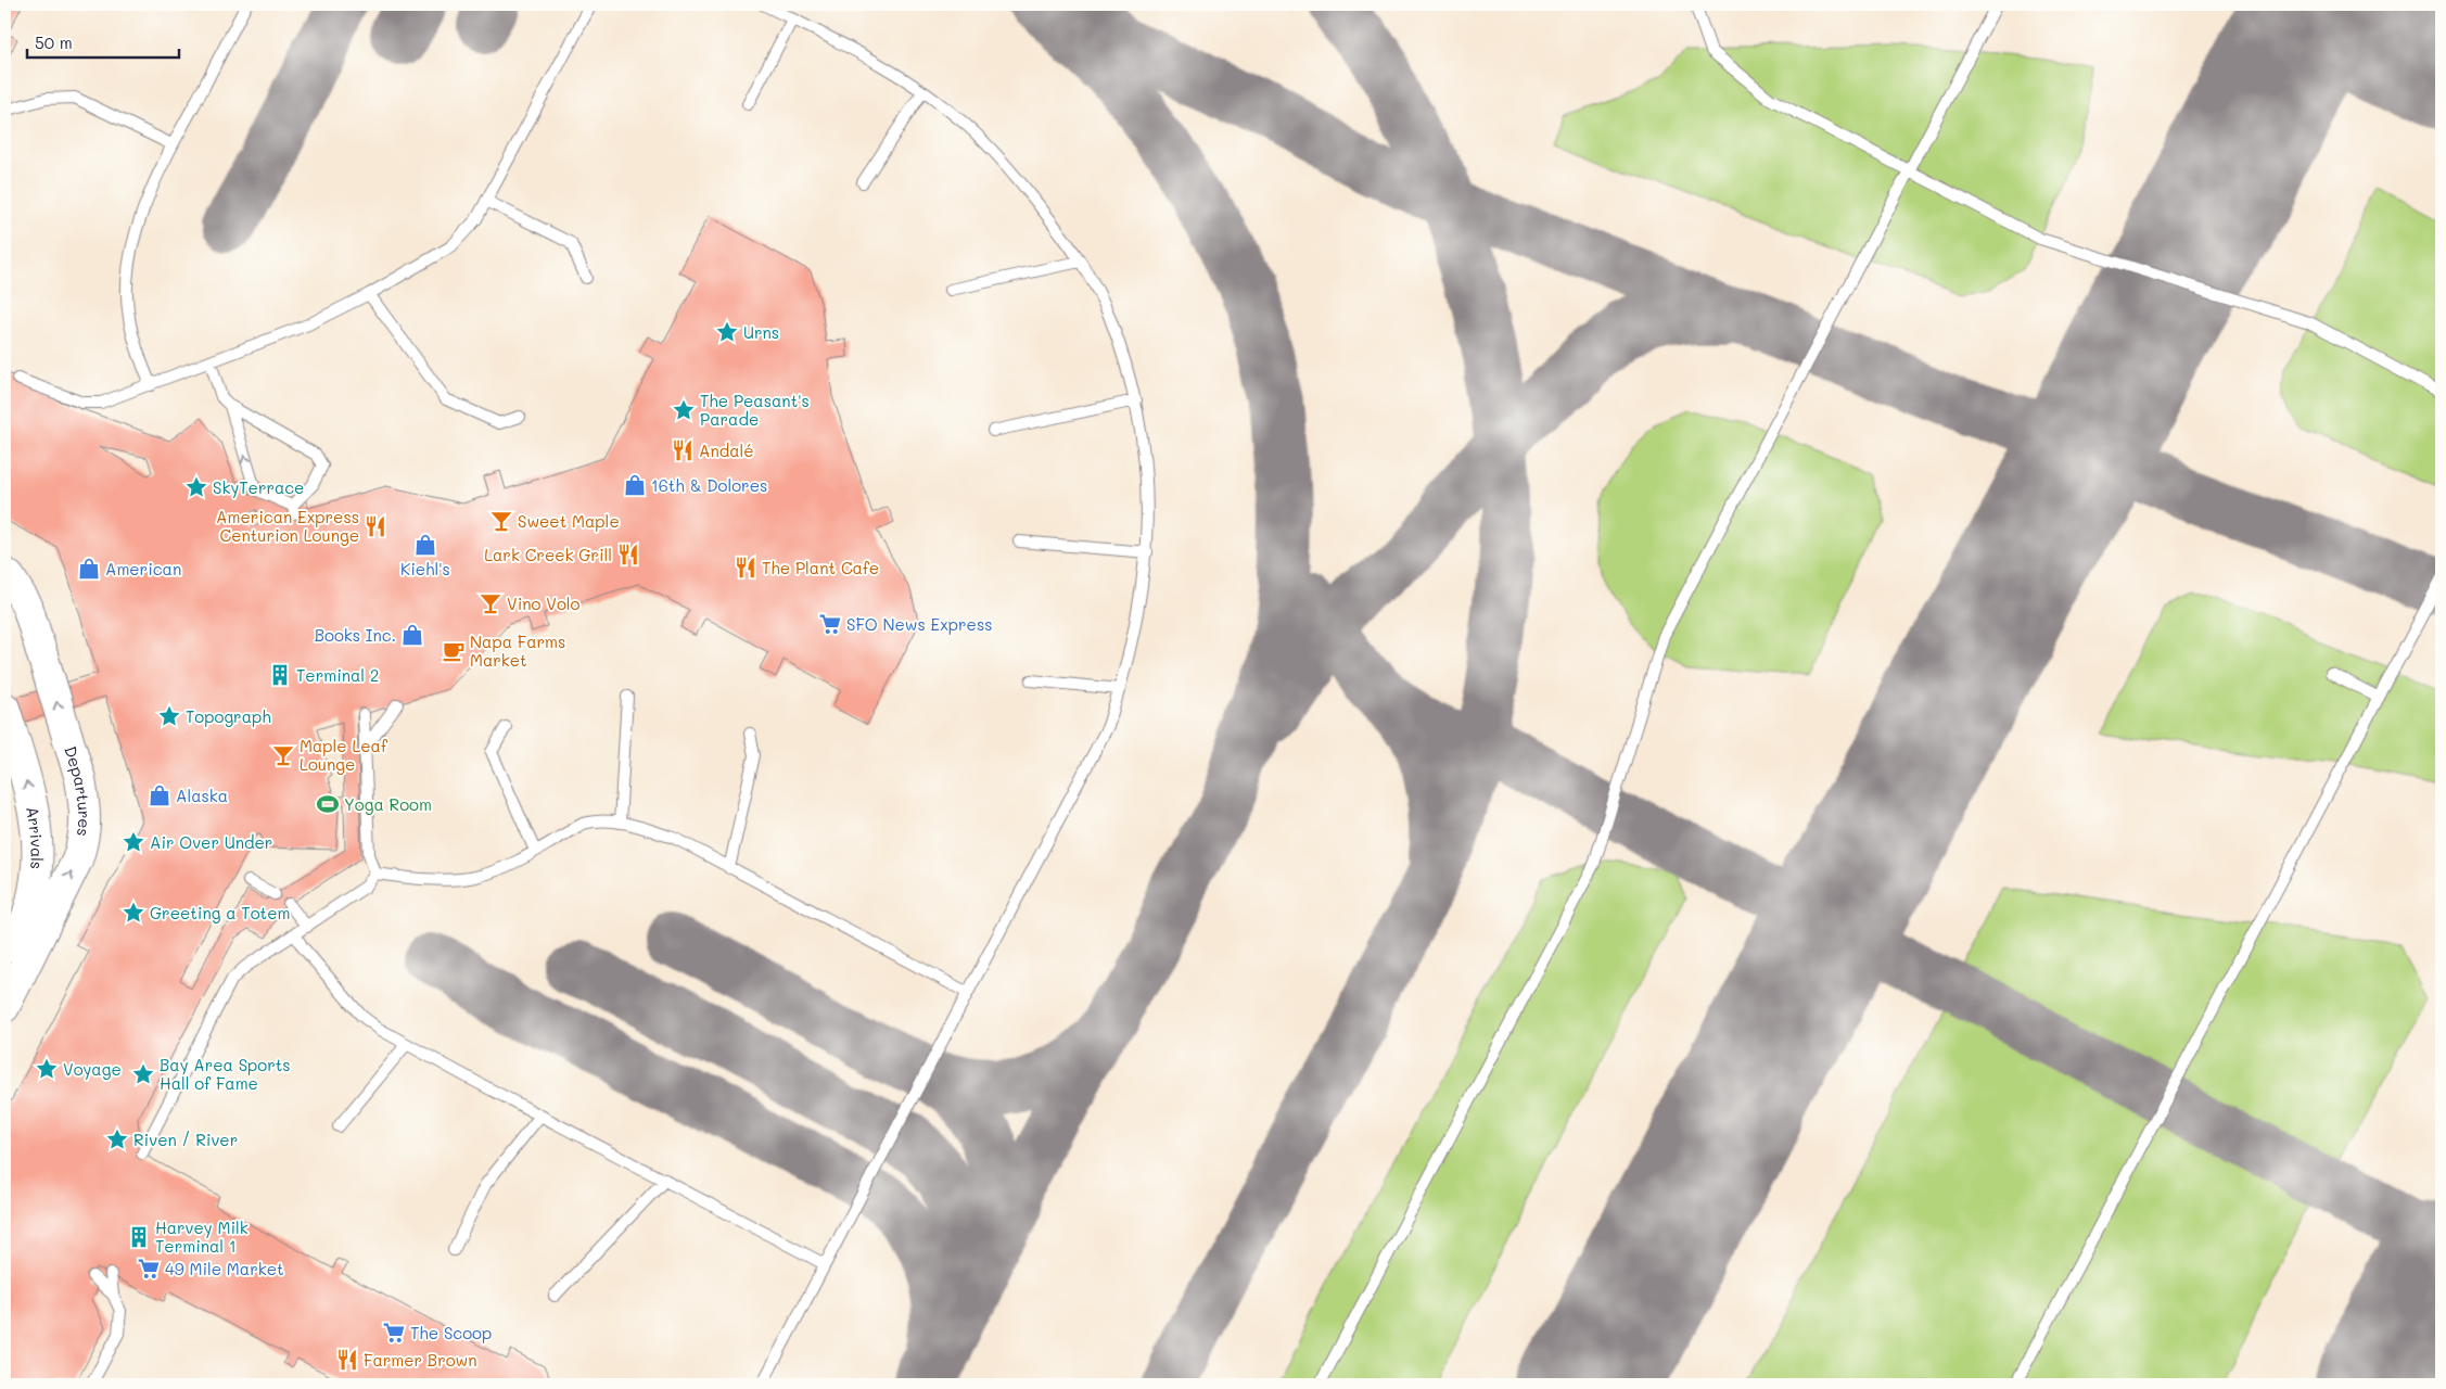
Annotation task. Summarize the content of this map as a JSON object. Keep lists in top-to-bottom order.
{
  "streets": {
    "main road": ["Departures", "Arrivals"]
  },
  "one_way": ["Departures", "Arrivals"],
  "places": {
    "place": [
      "Urns",
      "The Peasant's Parade",
      "SkyTerrace",
      "Topograph",
      "Air Over Under",
      "Greeting a Totem",
      "Voyage",
      "Bay Area Sports Hall of Fame",
      "Riven / River"
    ],
    "restaurant": [
      "Andalé",
      "American Express Centurion Lounge",
      "Lark Creek Grill",
      "The Plant Cafe",
      "Farmer Brown"
    ],
    "shop": [
      "16th & Dolores",
      "Kiehl's",
      "American",
      "Books Inc.",
      "Alaska"
    ],
    "bar": ["Sweet Maple", "Vino Volo", "Maple Leaf Lounge"],
    "supermarket": ["SFO News Express", "49 Mile Market", "The Scoop"],
    "cafe": ["Napa Farms Market"],
    "building": ["Terminal 2", "Harvey Milk Terminal 1"],
    "sports": ["Yoga Room"]
  },
  "scale_bar": "50 m"
}
